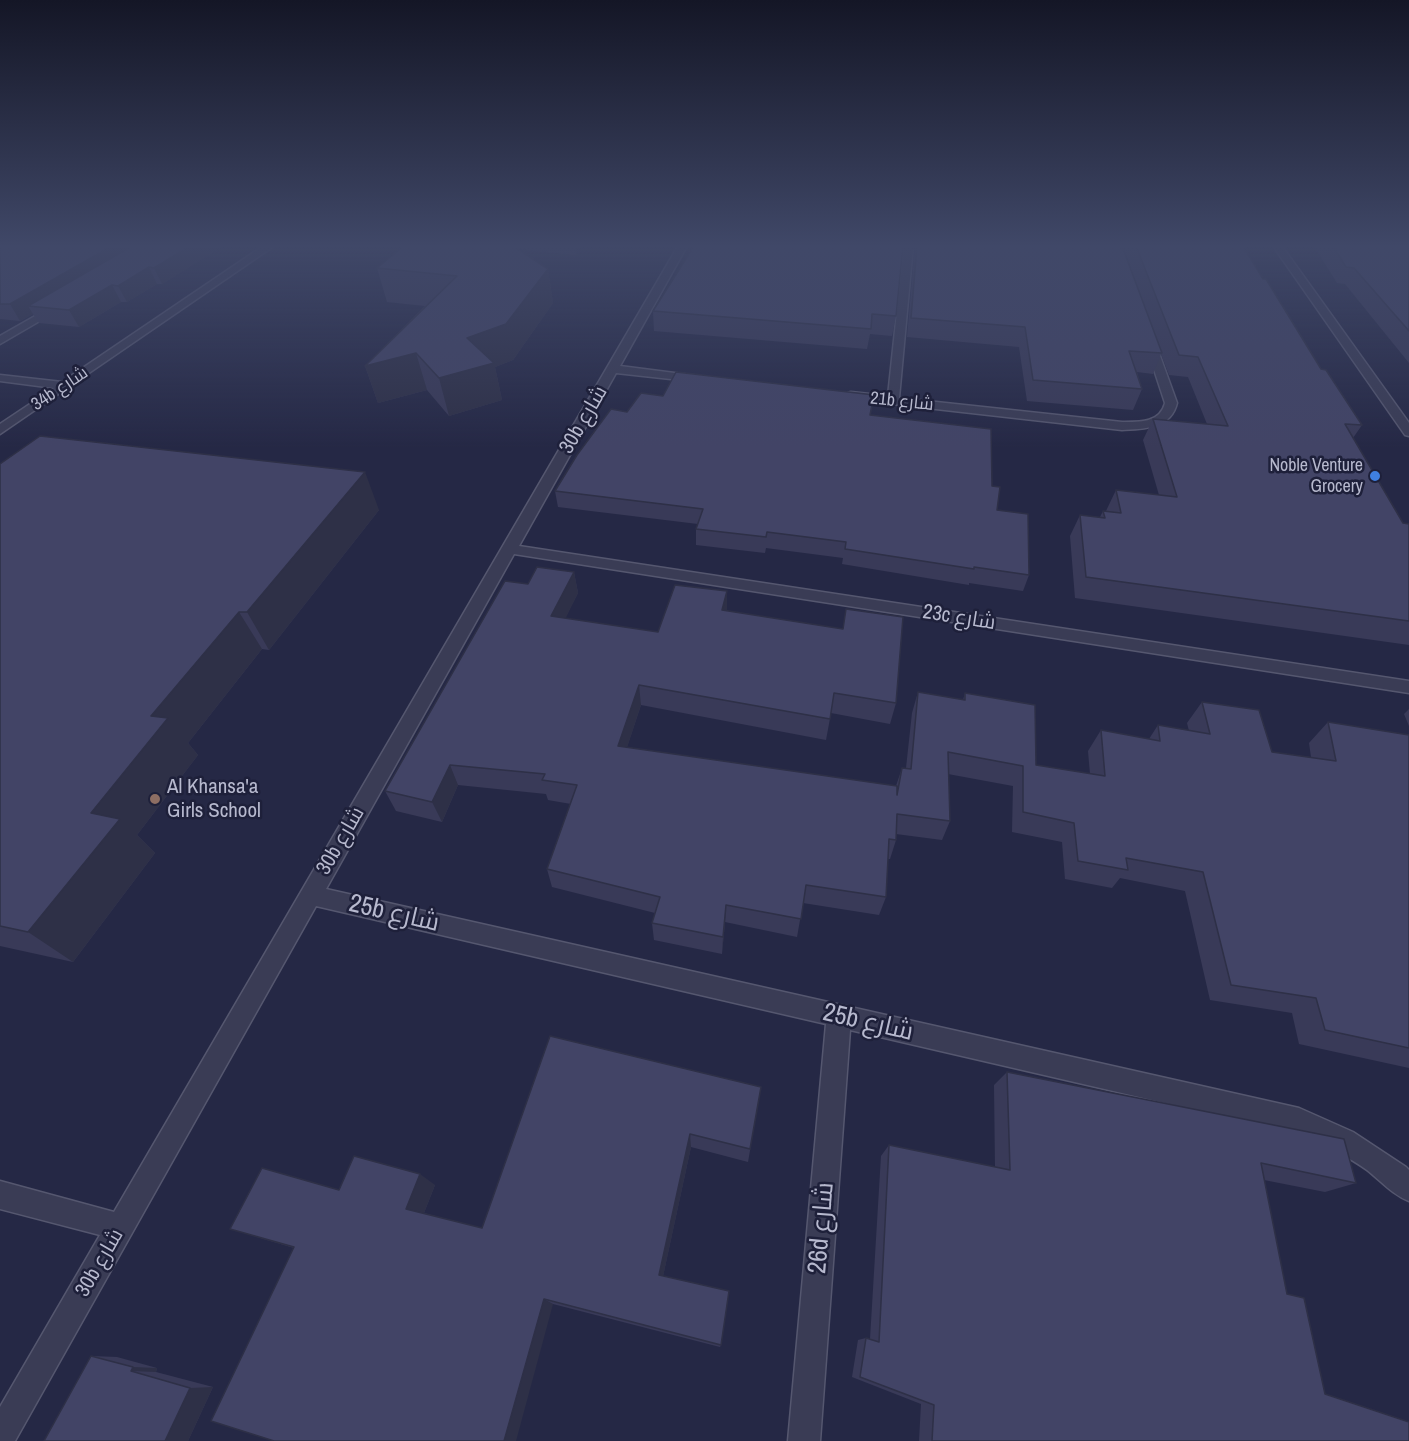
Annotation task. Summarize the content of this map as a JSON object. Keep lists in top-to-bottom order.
{
  "streets": {
    "street": [
      "34b شارع",
      "21b شارع",
      "30b شارع",
      "23c شارع",
      "25b شارع",
      "26d شارع"
    ]
  },
  "crossings": [
    ["30b شارع", "23c شارع"],
    ["30b شارع", "25b شارع"],
    ["25b شارع", "26d شارع"]
  ],
  "places": ["Noble Venture Grocery", "Al Khansa'a Girls School"]
}
